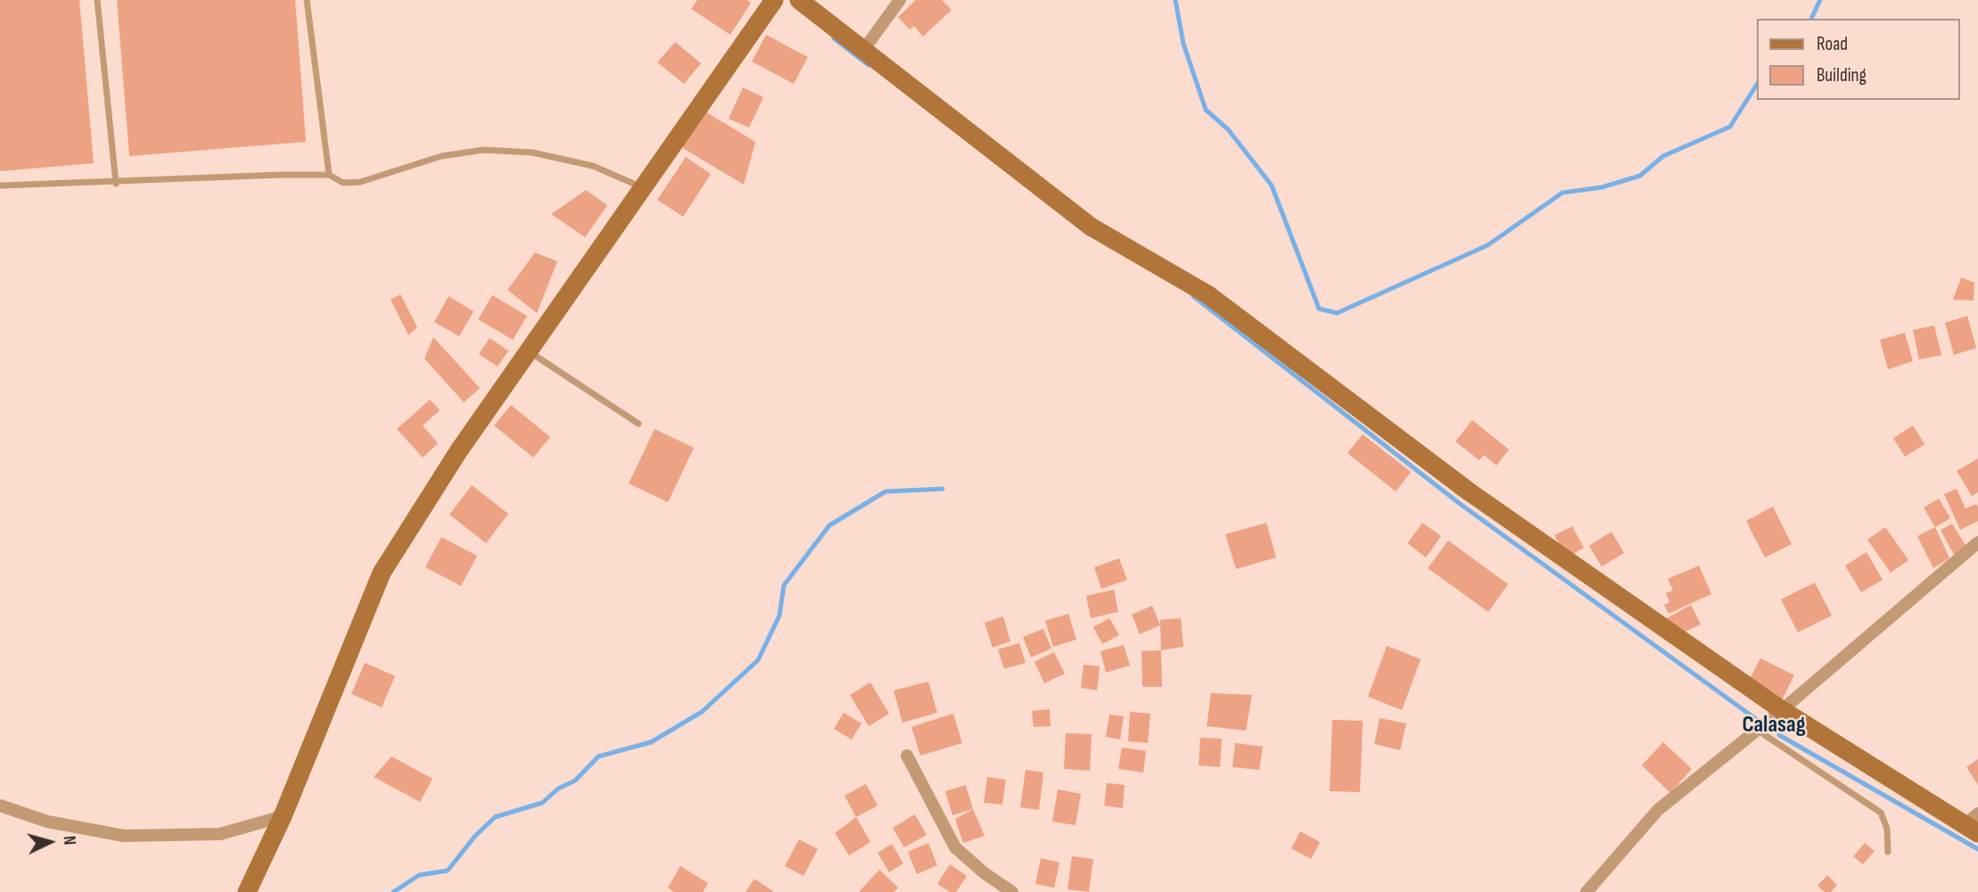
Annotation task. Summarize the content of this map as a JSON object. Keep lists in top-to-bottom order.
{
  "districts": ["Calasag"],
  "legend": ["Road", "Building"],
  "north": "right"
}
